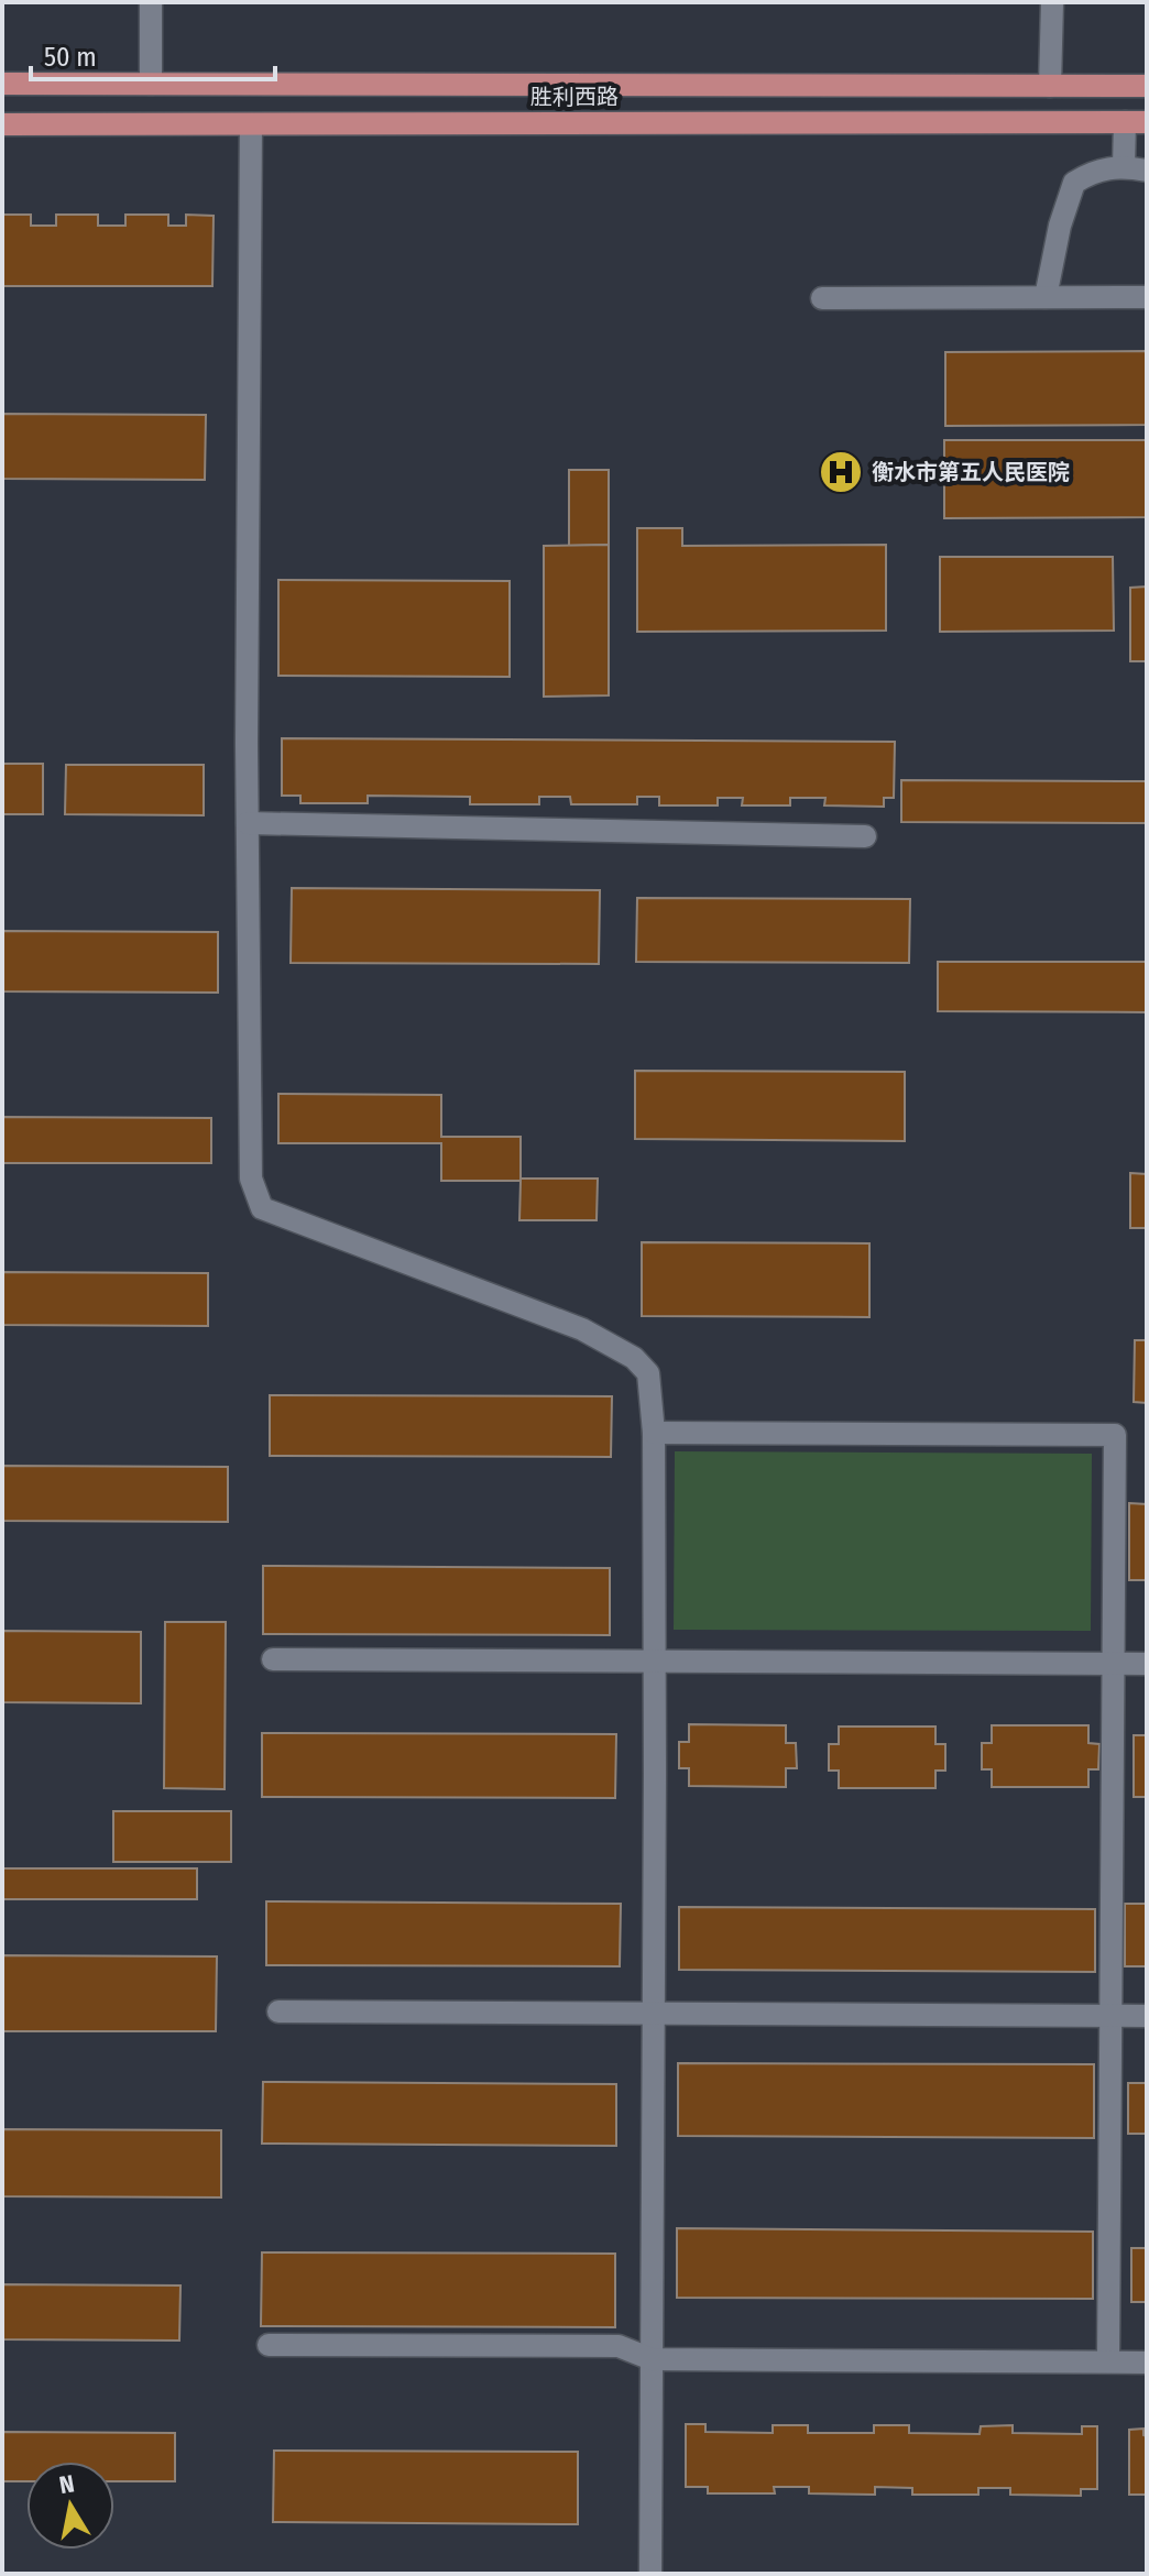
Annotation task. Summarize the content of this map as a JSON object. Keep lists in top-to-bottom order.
{
  "streets": {
    "main road": ["胜利西路"]
  },
  "places": {
    "hospital": ["衡水市第五人民医院"]
  },
  "scale_bar": "50 m",
  "north": "top"
}
